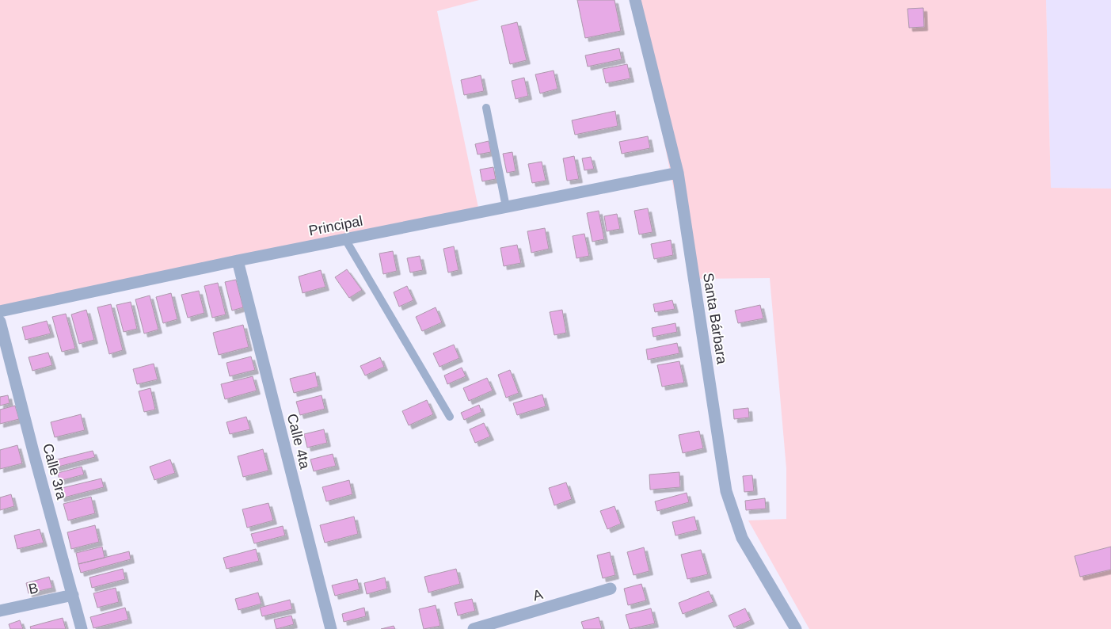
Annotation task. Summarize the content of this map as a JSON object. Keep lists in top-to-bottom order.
{
  "streets": {
    "street": [
      "Principal",
      "Santa Bárbara",
      "Calle 4ta",
      "Calle 3ra",
      "B",
      "A"
    ]
  },
  "crossings": [
    ["Principal", "Santa Bárbara"],
    ["Principal", "Calle 4ta"],
    ["Calle 3ra", "B"]
  ]
}
